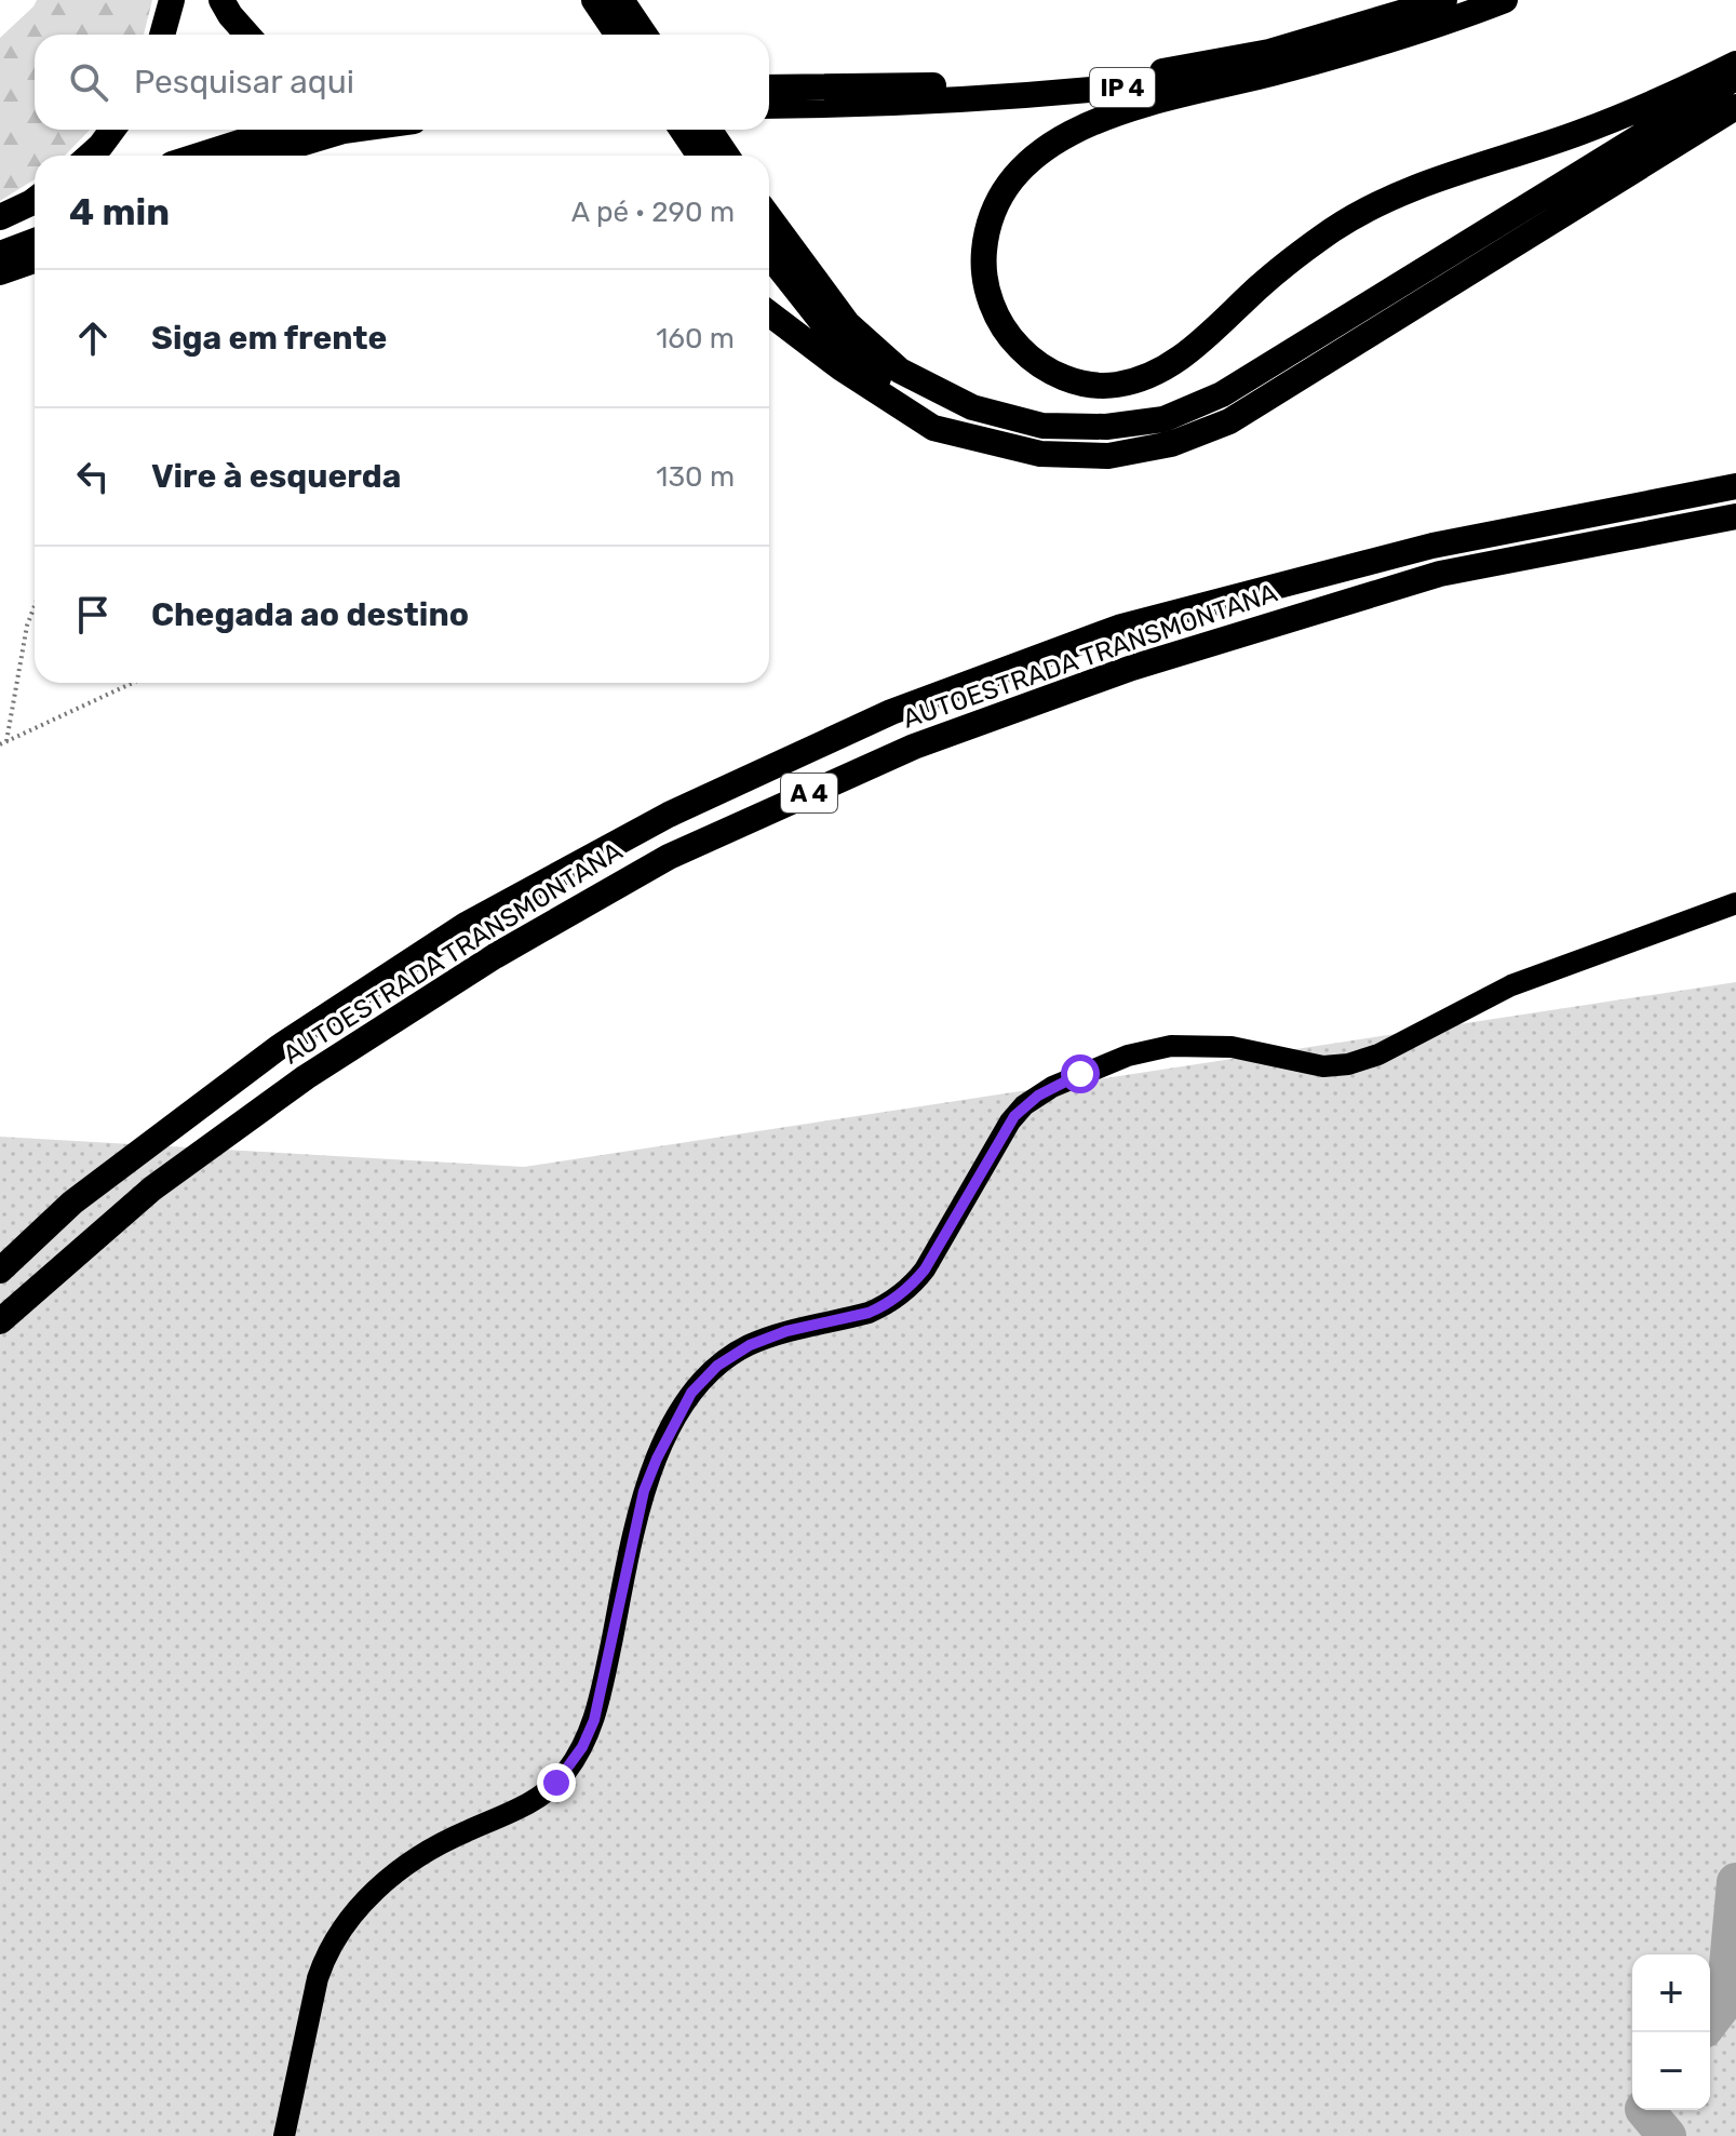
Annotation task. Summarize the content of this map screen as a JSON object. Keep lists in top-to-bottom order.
{
  "streets": {
    "highway": ["IP 4", "AUTOESTRADA TRANSMONTANA", "A 4"]
  },
  "page": {
    "search": "Pesquisar aqui",
    "heading": ["4 min", "A pé · 290 m"],
    "list": [
      ["Siga em frente", "160 m"],
      ["Vire à esquerda", "130 m"],
      "Chegada ao destino"
    ],
    "map_buttons": ["+", "−"]
  }
}
